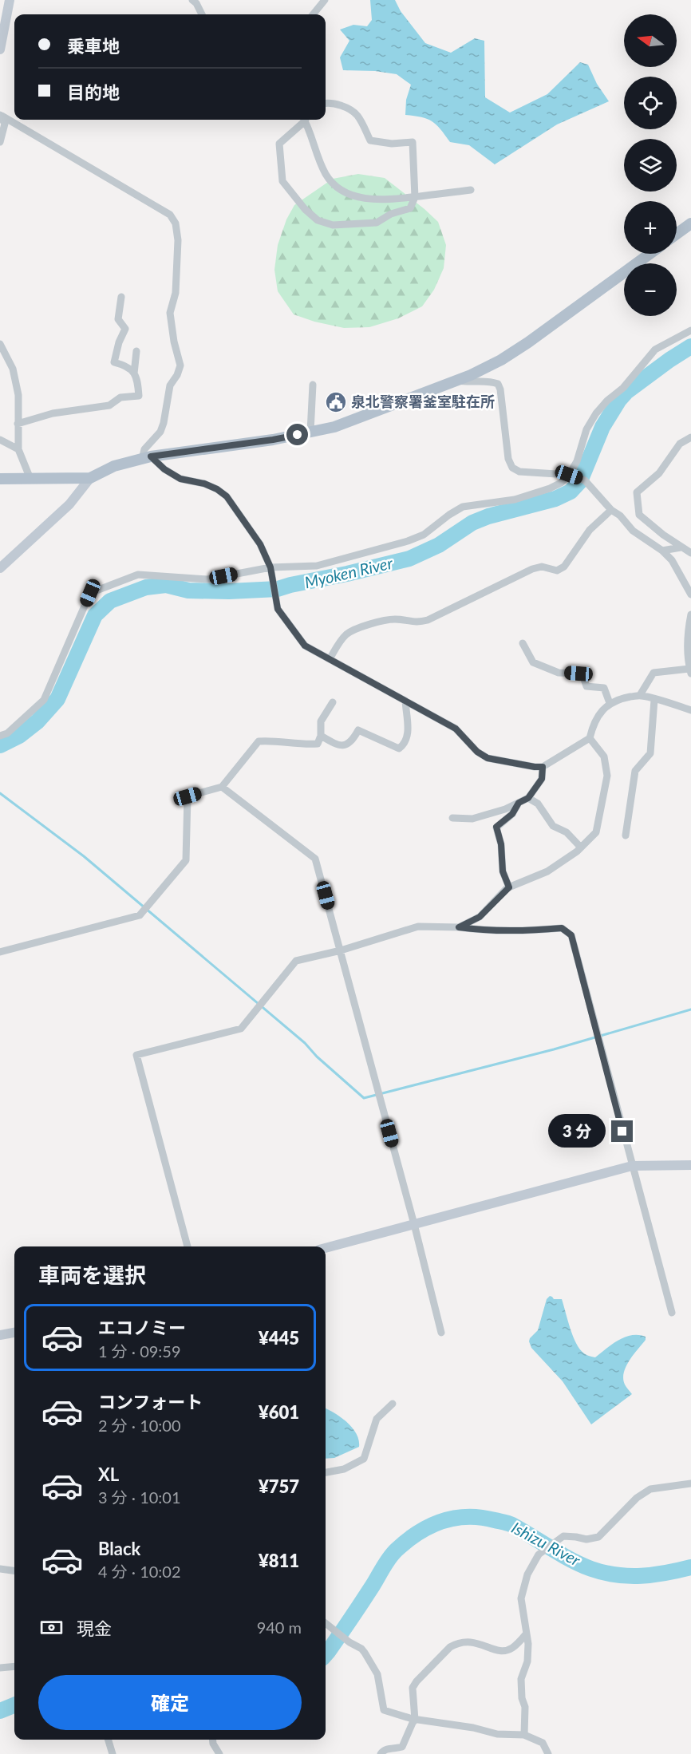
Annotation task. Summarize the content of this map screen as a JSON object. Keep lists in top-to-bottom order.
{
  "water": ["Myoken River", "Ishizu River"],
  "places": {
    "public building": ["泉北警察署釜室駐在所"]
  },
  "north": "left",
  "page": {
    "map_buttons": ["+", "−"],
    "banner": ["乗車地", "目的地"],
    "bubble": "3 分",
    "heading": "車両を選択",
    "list": [
      {
        "name": "エコノミー",
        "note": "1 分 · 09:59",
        "value": "¥445"
      },
      {
        "name": "コンフォート",
        "note": "2 分 · 10:00",
        "value": "¥601"
      },
      {
        "name": "XL",
        "note": "3 分 · 10:01",
        "value": "¥757"
      },
      {
        "name": "Black",
        "note": "4 分 · 10:02",
        "value": "¥811"
      }
    ],
    "pay": ["現金", "940 m"],
    "buttons": "確定"
  }
}
